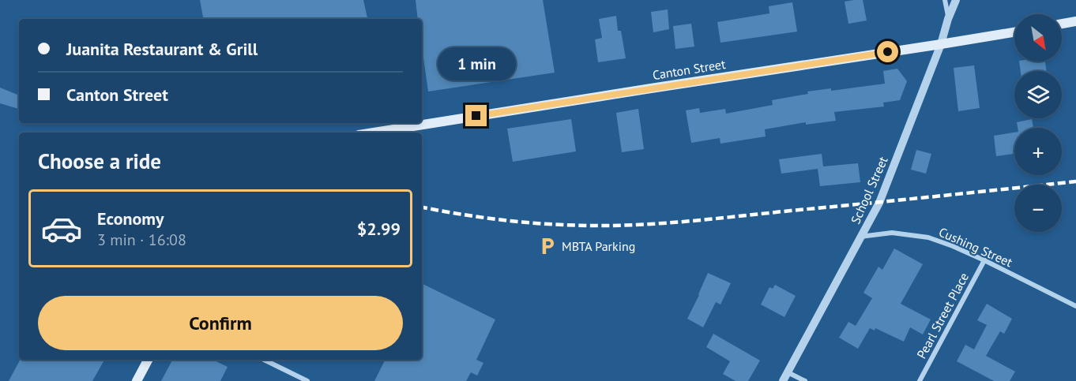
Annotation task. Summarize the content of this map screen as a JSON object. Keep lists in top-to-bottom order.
{
  "streets": {
    "main road": ["Canton Street"],
    "street": ["School Street", "Cushing Street", "Pearl Street Place"]
  },
  "crossings": [
    ["Canton Street", "School Street"],
    ["School Street", "Cushing Street"],
    ["Cushing Street", "Pearl Street Place"]
  ],
  "places": {
    "parking": ["MBTA Parking"]
  },
  "north": "bottom right",
  "page": {
    "map_buttons": ["+", "−"],
    "banner": ["Juanita Restaurant & Grill", "Canton Street"],
    "bubble": "1 min",
    "heading": "Choose a ride",
    "list": [
      {
        "name": "Economy",
        "note": "3 min · 16:08",
        "value": "$2.99"
      }
    ],
    "buttons": "Confirm"
  }
}
